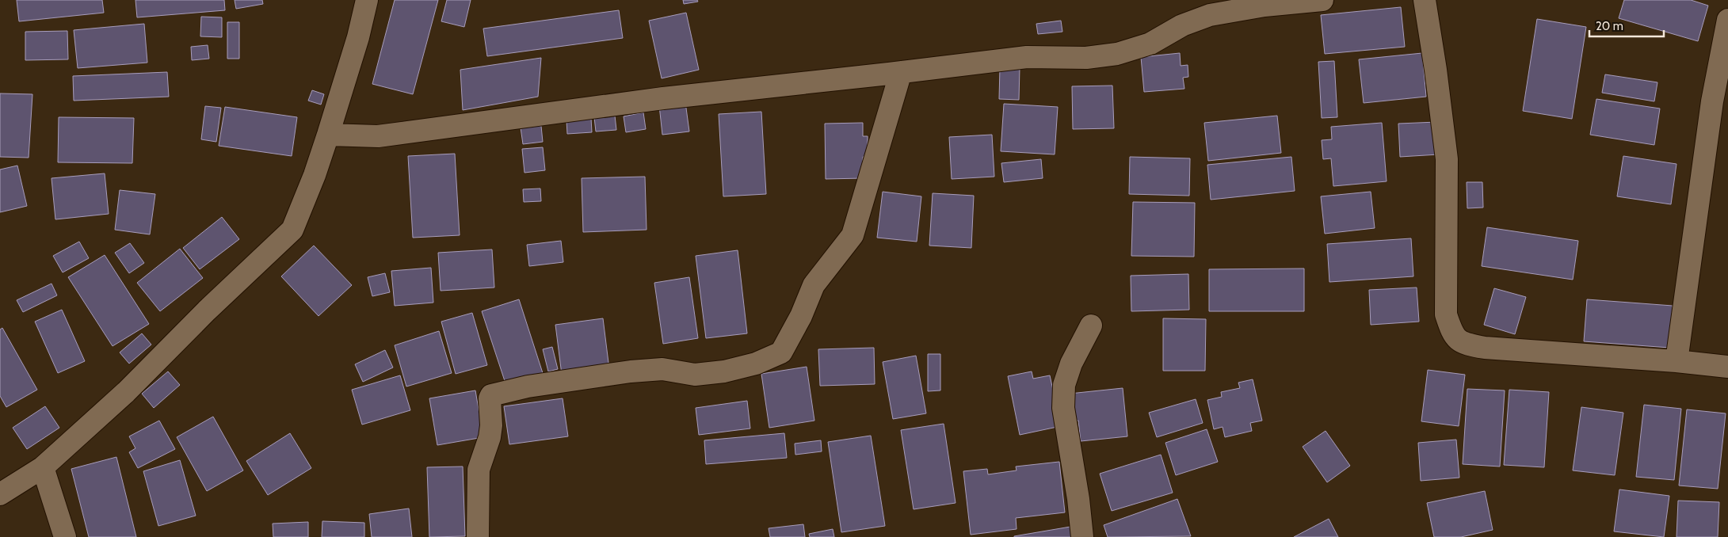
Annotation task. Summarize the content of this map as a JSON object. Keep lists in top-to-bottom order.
{
  "scale_bar": "20 m"
}
